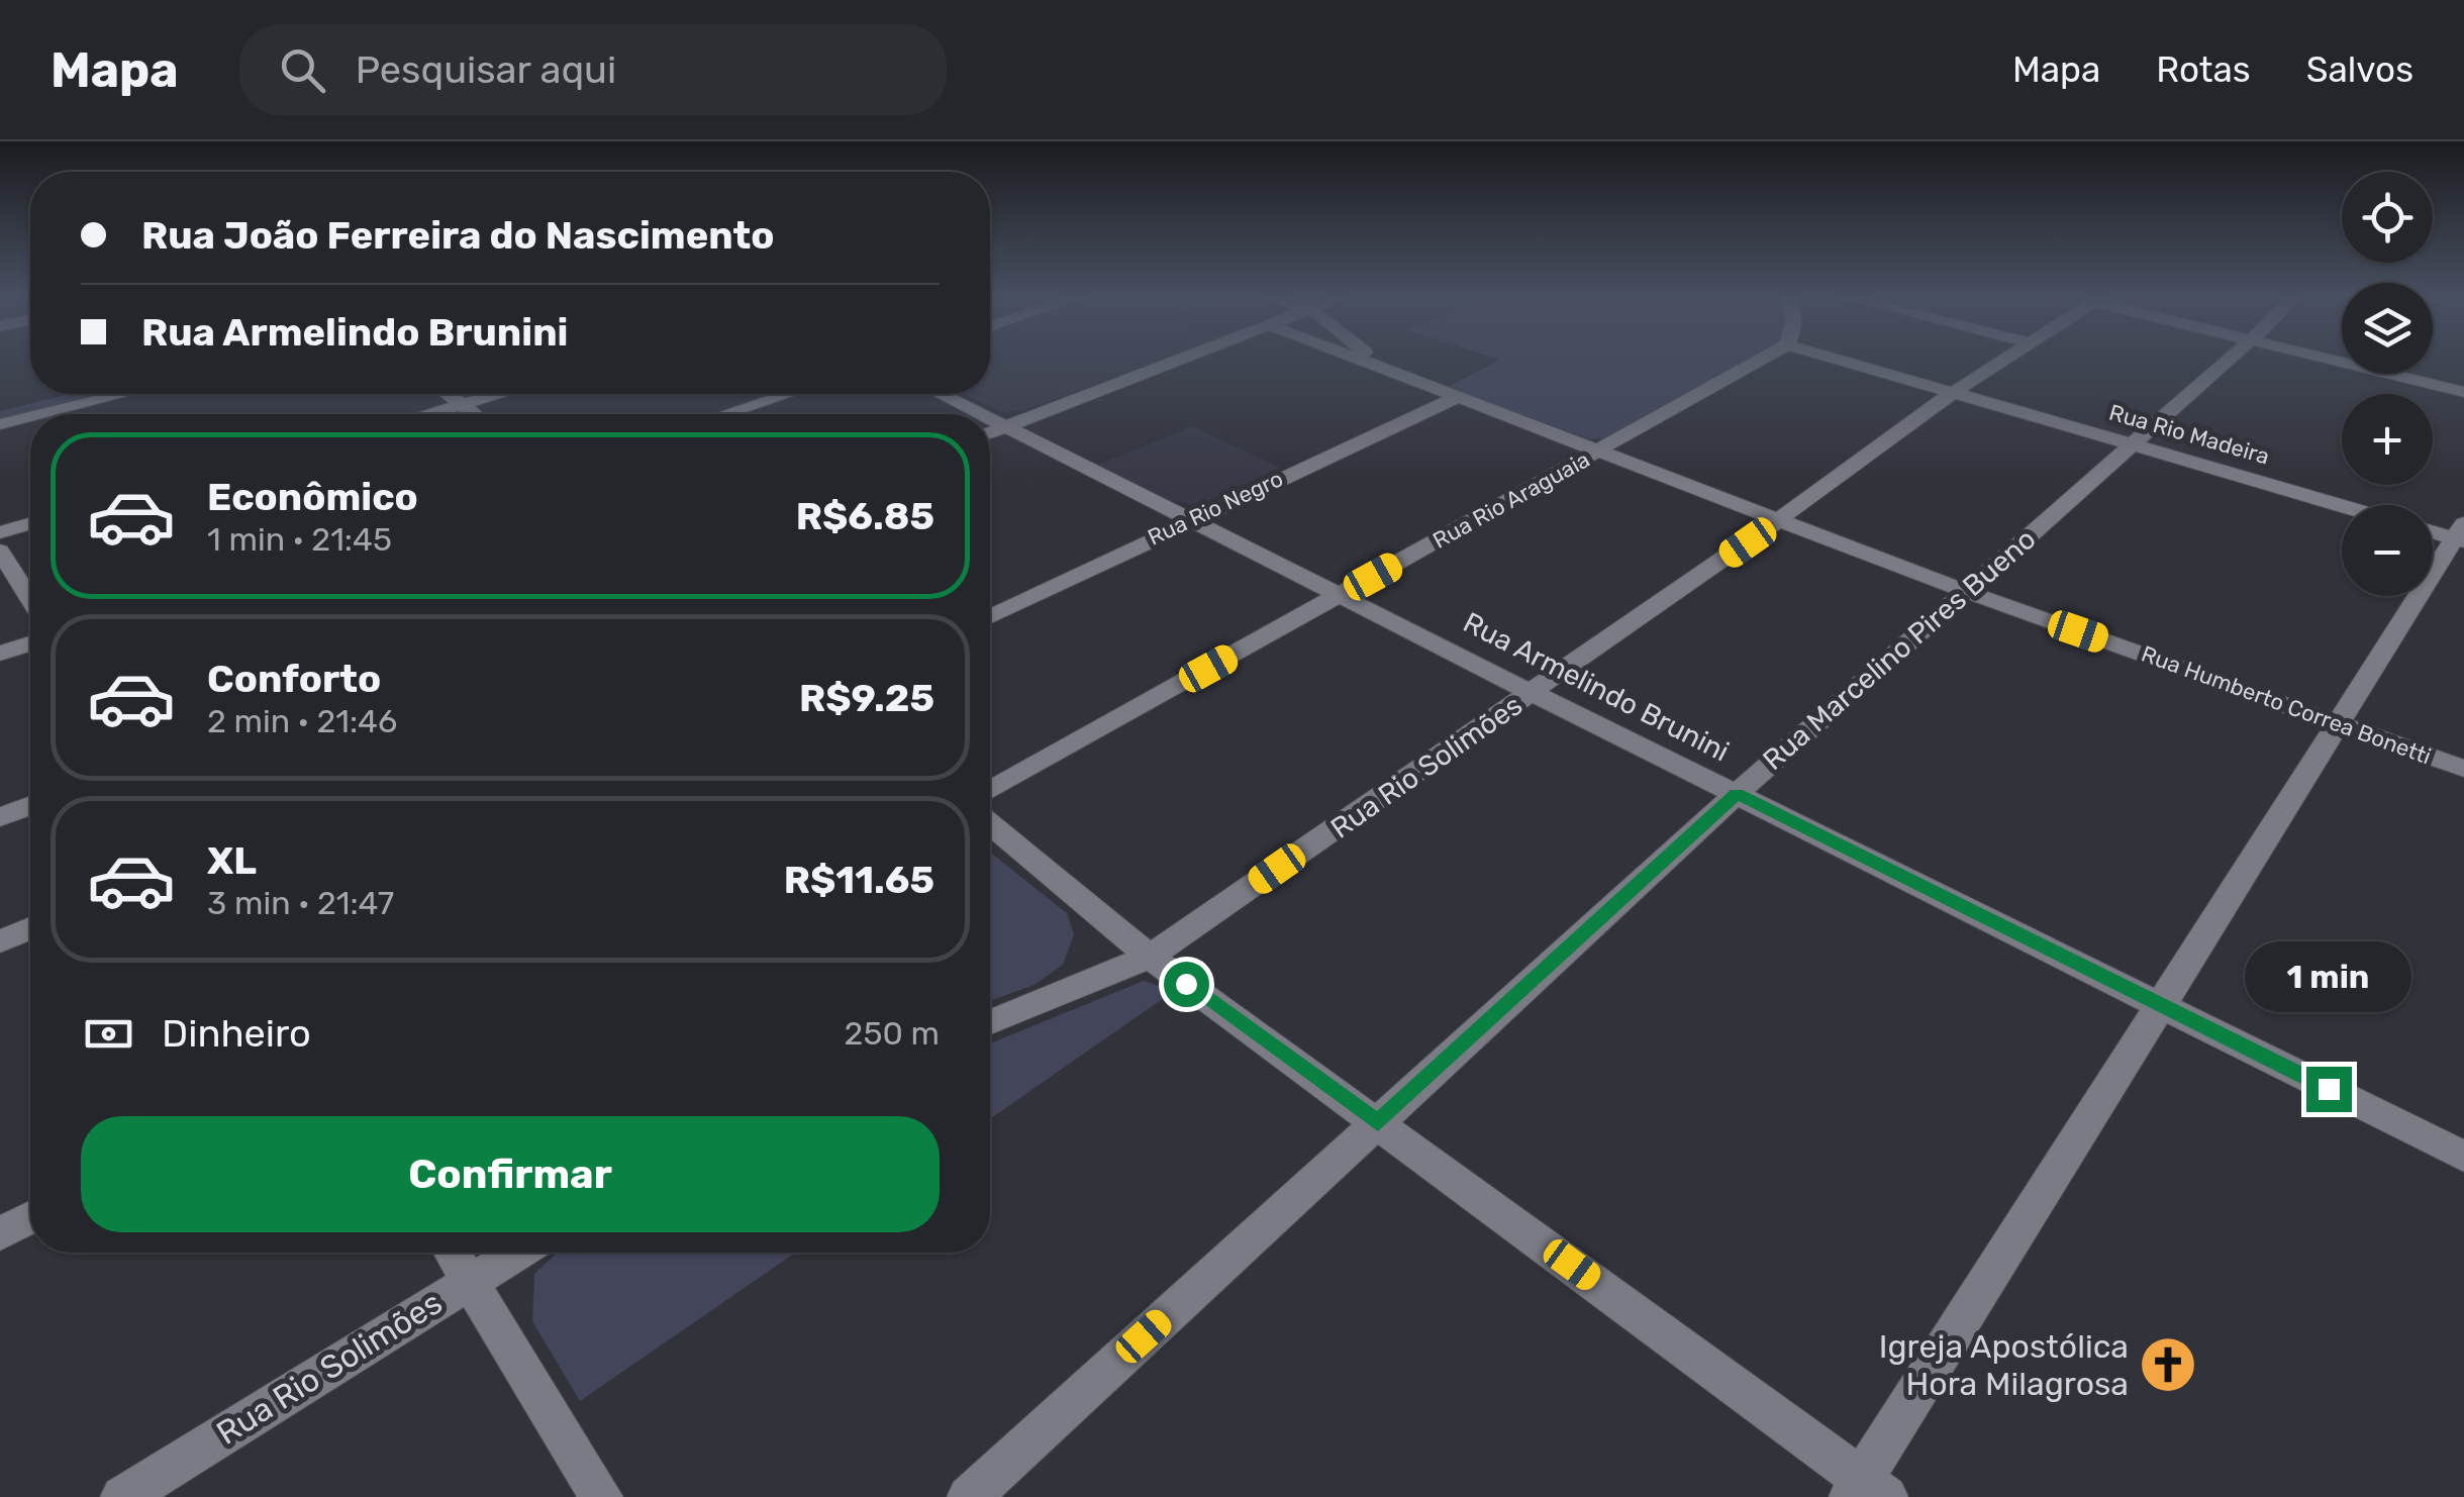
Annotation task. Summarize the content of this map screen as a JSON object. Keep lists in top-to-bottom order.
{
  "streets": {
    "street": [
      "Rua Rio Madeira",
      "Rua Rio Araguaia",
      "Rua Rio Negro",
      "Rua Marcelino Pires Bueno",
      "Rua Armelindo Brunini",
      "Rua Humberto Correa Bonetti",
      "Rua Rio Solimões"
    ]
  },
  "crossings": [
    ["Rua Rio Madeira", "Rua Marcelino Pires Bueno"],
    ["Rua Rio Madeira", "Rua Rio Solimões"],
    ["Rua Rio Araguaia", "Rua Armelindo Brunini"],
    ["Rua Rio Araguaia", "Rua Humberto Correa Bonetti"],
    ["Rua Rio Negro", "Rua Armelindo Brunini"],
    ["Rua Rio Negro", "Rua Humberto Correa Bonetti"],
    ["Rua Marcelino Pires Bueno", "Rua Armelindo Brunini"],
    ["Rua Marcelino Pires Bueno", "Rua Humberto Correa Bonetti"],
    ["Rua Armelindo Brunini", "Rua Rio Solimões"],
    ["Rua Humberto Correa Bonetti", "Rua Rio Solimões"]
  ],
  "places": {
    "church": ["Igreja Apostólica Hora Milagrosa"]
  },
  "page": {
    "header": "Mapa",
    "search": "Pesquisar aqui",
    "nav": ["Mapa", "Rotas", "Salvos"],
    "map_buttons": ["+", "−"],
    "banner": ["Rua João Ferreira do Nascimento", "Rua Armelindo Brunini"],
    "list": [
      {
        "name": "Econômico",
        "note": "1 min · 21:45",
        "value": "R$6.85"
      },
      {
        "name": "Conforto",
        "note": "2 min · 21:46",
        "value": "R$9.25"
      },
      {
        "name": "XL",
        "note": "3 min · 21:47",
        "value": "R$11.65"
      }
    ],
    "bubble": "1 min",
    "pay": ["Dinheiro", "250 m"],
    "buttons": "Confirmar"
  }
}
